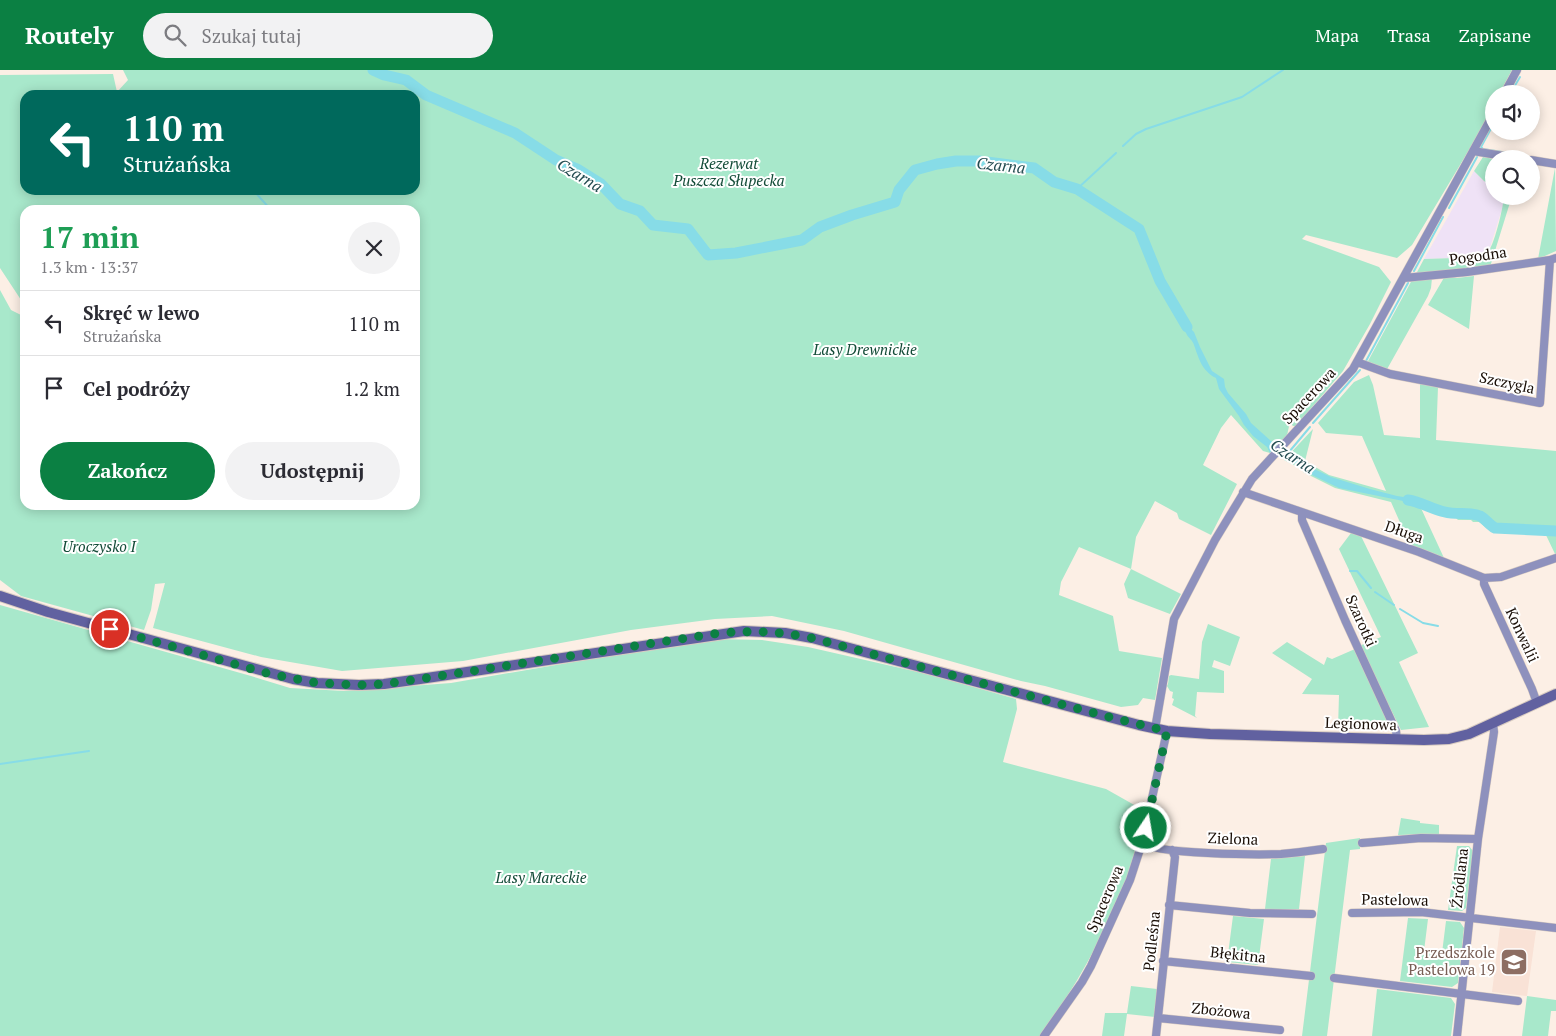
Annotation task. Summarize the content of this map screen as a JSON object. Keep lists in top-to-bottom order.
{
  "streets": {
    "main road": ["Legionowa"],
    "street": [
      "Pogodna",
      "Szczygla",
      "Spacerowa",
      "Długa",
      "Szarotki",
      "Konwalii",
      "Zielona",
      "Źródlana",
      "Pastelowa",
      "Podleśna",
      "Błękitna",
      "Zbożowa"
    ]
  },
  "crossings": [
    ["Pogodna", "Szczygla"],
    ["Pogodna", "Spacerowa"],
    ["Szczygla", "Spacerowa"],
    ["Spacerowa", "Długa"],
    ["Spacerowa", "Legionowa"],
    ["Spacerowa", "Zielona"],
    ["Długa", "Szarotki"],
    ["Długa", "Konwalii"],
    ["Szarotki", "Legionowa"],
    ["Konwalii", "Legionowa"],
    ["Legionowa", "Źródlana"],
    ["Zielona", "Podleśna"],
    ["Źródlana", "Pastelowa"],
    ["Podleśna", "Błękitna"],
    ["Podleśna", "Zbożowa"]
  ],
  "water": ["Czarna"],
  "parks": [
    "Rezerwat Puszcza Słupecka",
    "Lasy Drewnickie",
    "Uroczysko I",
    "Lasy Mareckie"
  ],
  "places": {
    "school or university": ["Przedszkole Pastelowa 19"]
  },
  "page": {
    "header": "Routely",
    "search": "Szukaj tutaj",
    "nav": ["Mapa", "Trasa", "Zapisane"],
    "turn": ["110 m", "Strużańska"],
    "heading": ["17 min", "1.3 km · 13:37"],
    "list": [
      {
        "name": "Skręć w lewo",
        "note": "Strużańska",
        "value": "110 m"
      },
      {
        "name": "Cel podróży",
        "value": "1.2 km"
      }
    ],
    "buttons": ["Zakończ", "Udostępnij"]
  }
}
